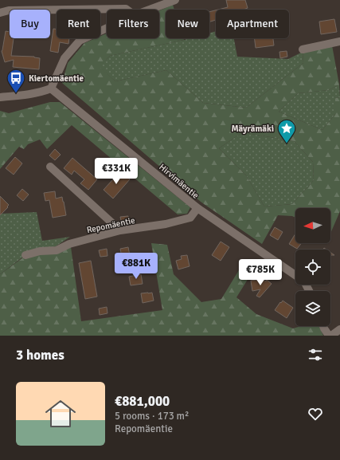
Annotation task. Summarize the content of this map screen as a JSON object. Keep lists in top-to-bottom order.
{
  "streets": {
    "street": ["Hirvimäentie", "Repomäentie"]
  },
  "crossings": [
    ["Hirvimäentie", "Repomäentie"]
  ],
  "places": {
    "bus stop": ["Kiertomäentie"],
    "place": ["Mäyrämäki"]
  },
  "north": "left",
  "page": {
    "chip": [
      "Buy",
      "Rent",
      "Filters",
      "New",
      "Apartment"
    ],
    "price": ["€331K", "€881K", "€785K"],
    "heading": "3 homes",
    "list": [
      {
        "name": "€881,000",
        "note": "5 rooms · 173 m² · Repomäentie"
      }
    ]
  }
}
